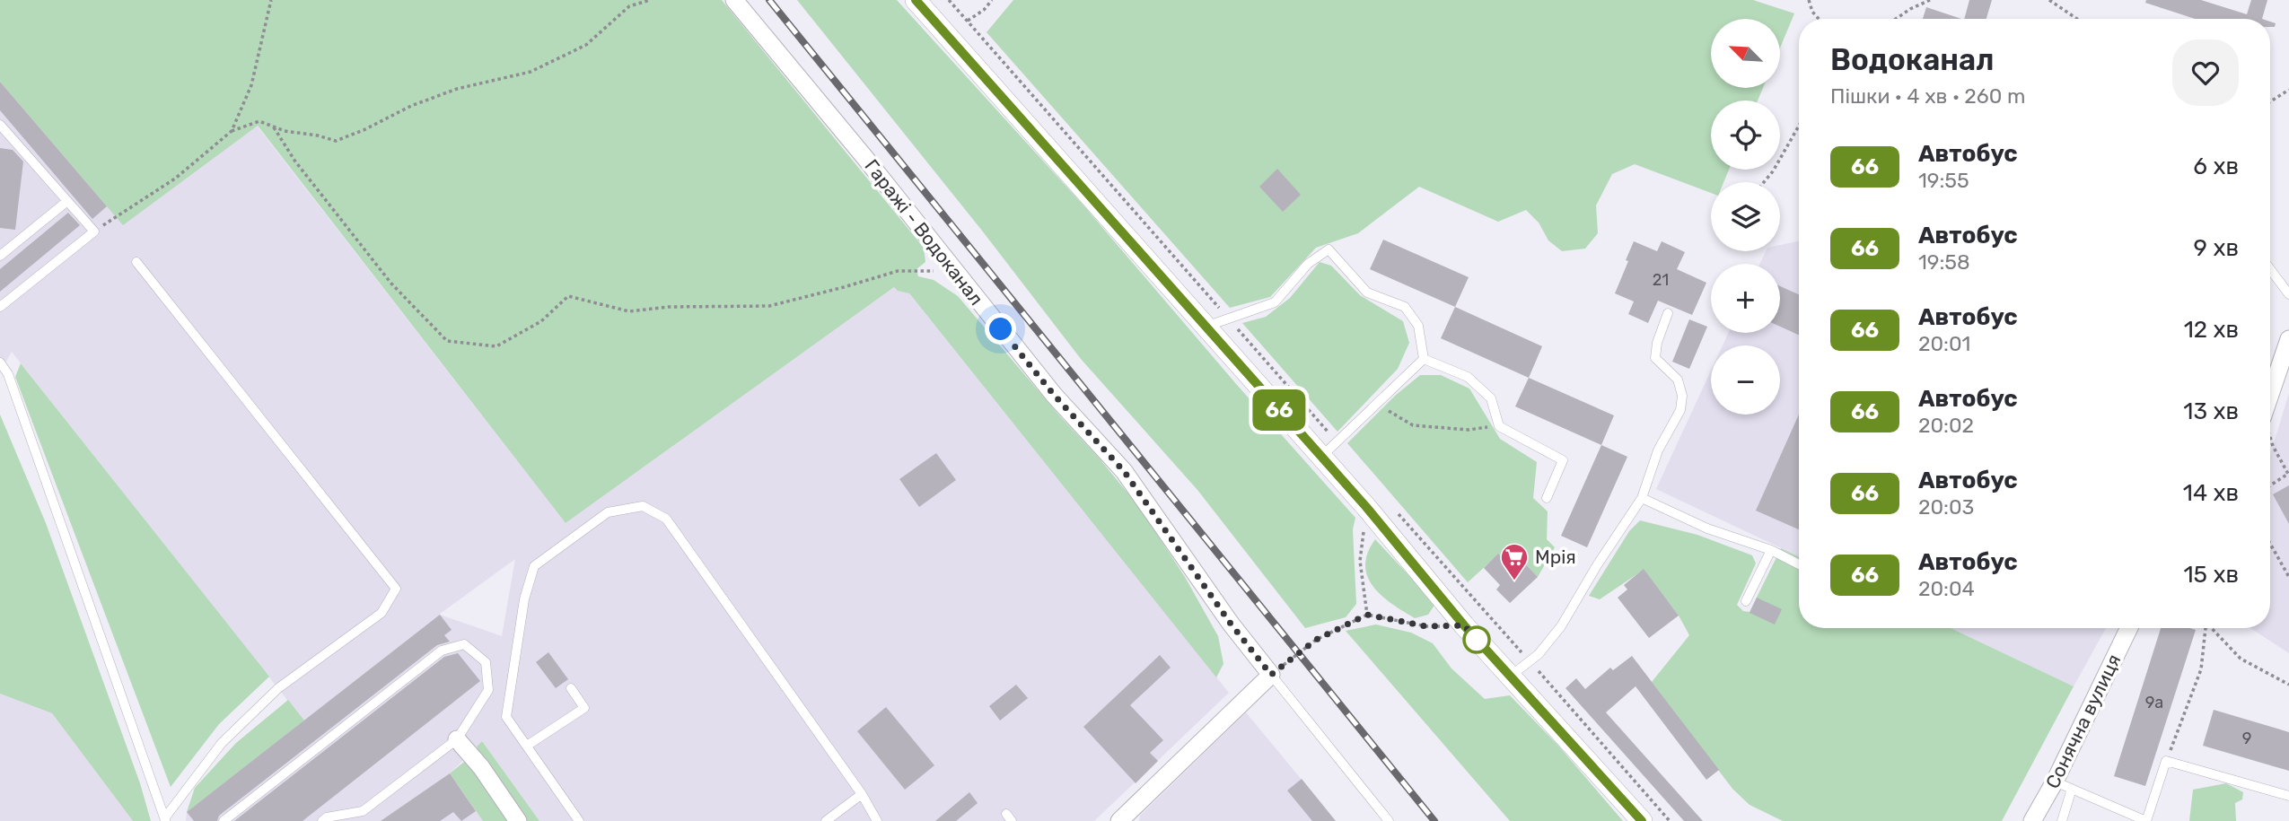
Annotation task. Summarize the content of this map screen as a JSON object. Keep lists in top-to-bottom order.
{
  "streets": {
    "street": ["Гаражі - Водоканал", "Сонячна вулиця"]
  },
  "places": {
    "supermarket": ["Мрія"]
  },
  "lines": ["bus line 66"],
  "house_numbers": ["21", "9а", "9"],
  "north": "top left",
  "page": {
    "on_map": "66",
    "map_buttons": ["+", "−"],
    "heading": ["Водоканал", "Пішки · 4 хв · 260 m"],
    "list": [
      {
        "mark": "66",
        "name": "Автобус",
        "note": "19:55",
        "value": "6 хв"
      },
      {
        "mark": "66",
        "name": "Автобус",
        "note": "19:58",
        "value": "9 хв"
      },
      {
        "mark": "66",
        "name": "Автобус",
        "note": "20:01",
        "value": "12 хв"
      },
      {
        "mark": "66",
        "name": "Автобус",
        "note": "20:02",
        "value": "13 хв"
      },
      {
        "mark": "66",
        "name": "Автобус",
        "note": "20:03",
        "value": "14 хв"
      },
      {
        "mark": "66",
        "name": "Автобус",
        "note": "20:04",
        "value": "15 хв"
      }
    ]
  }
}
